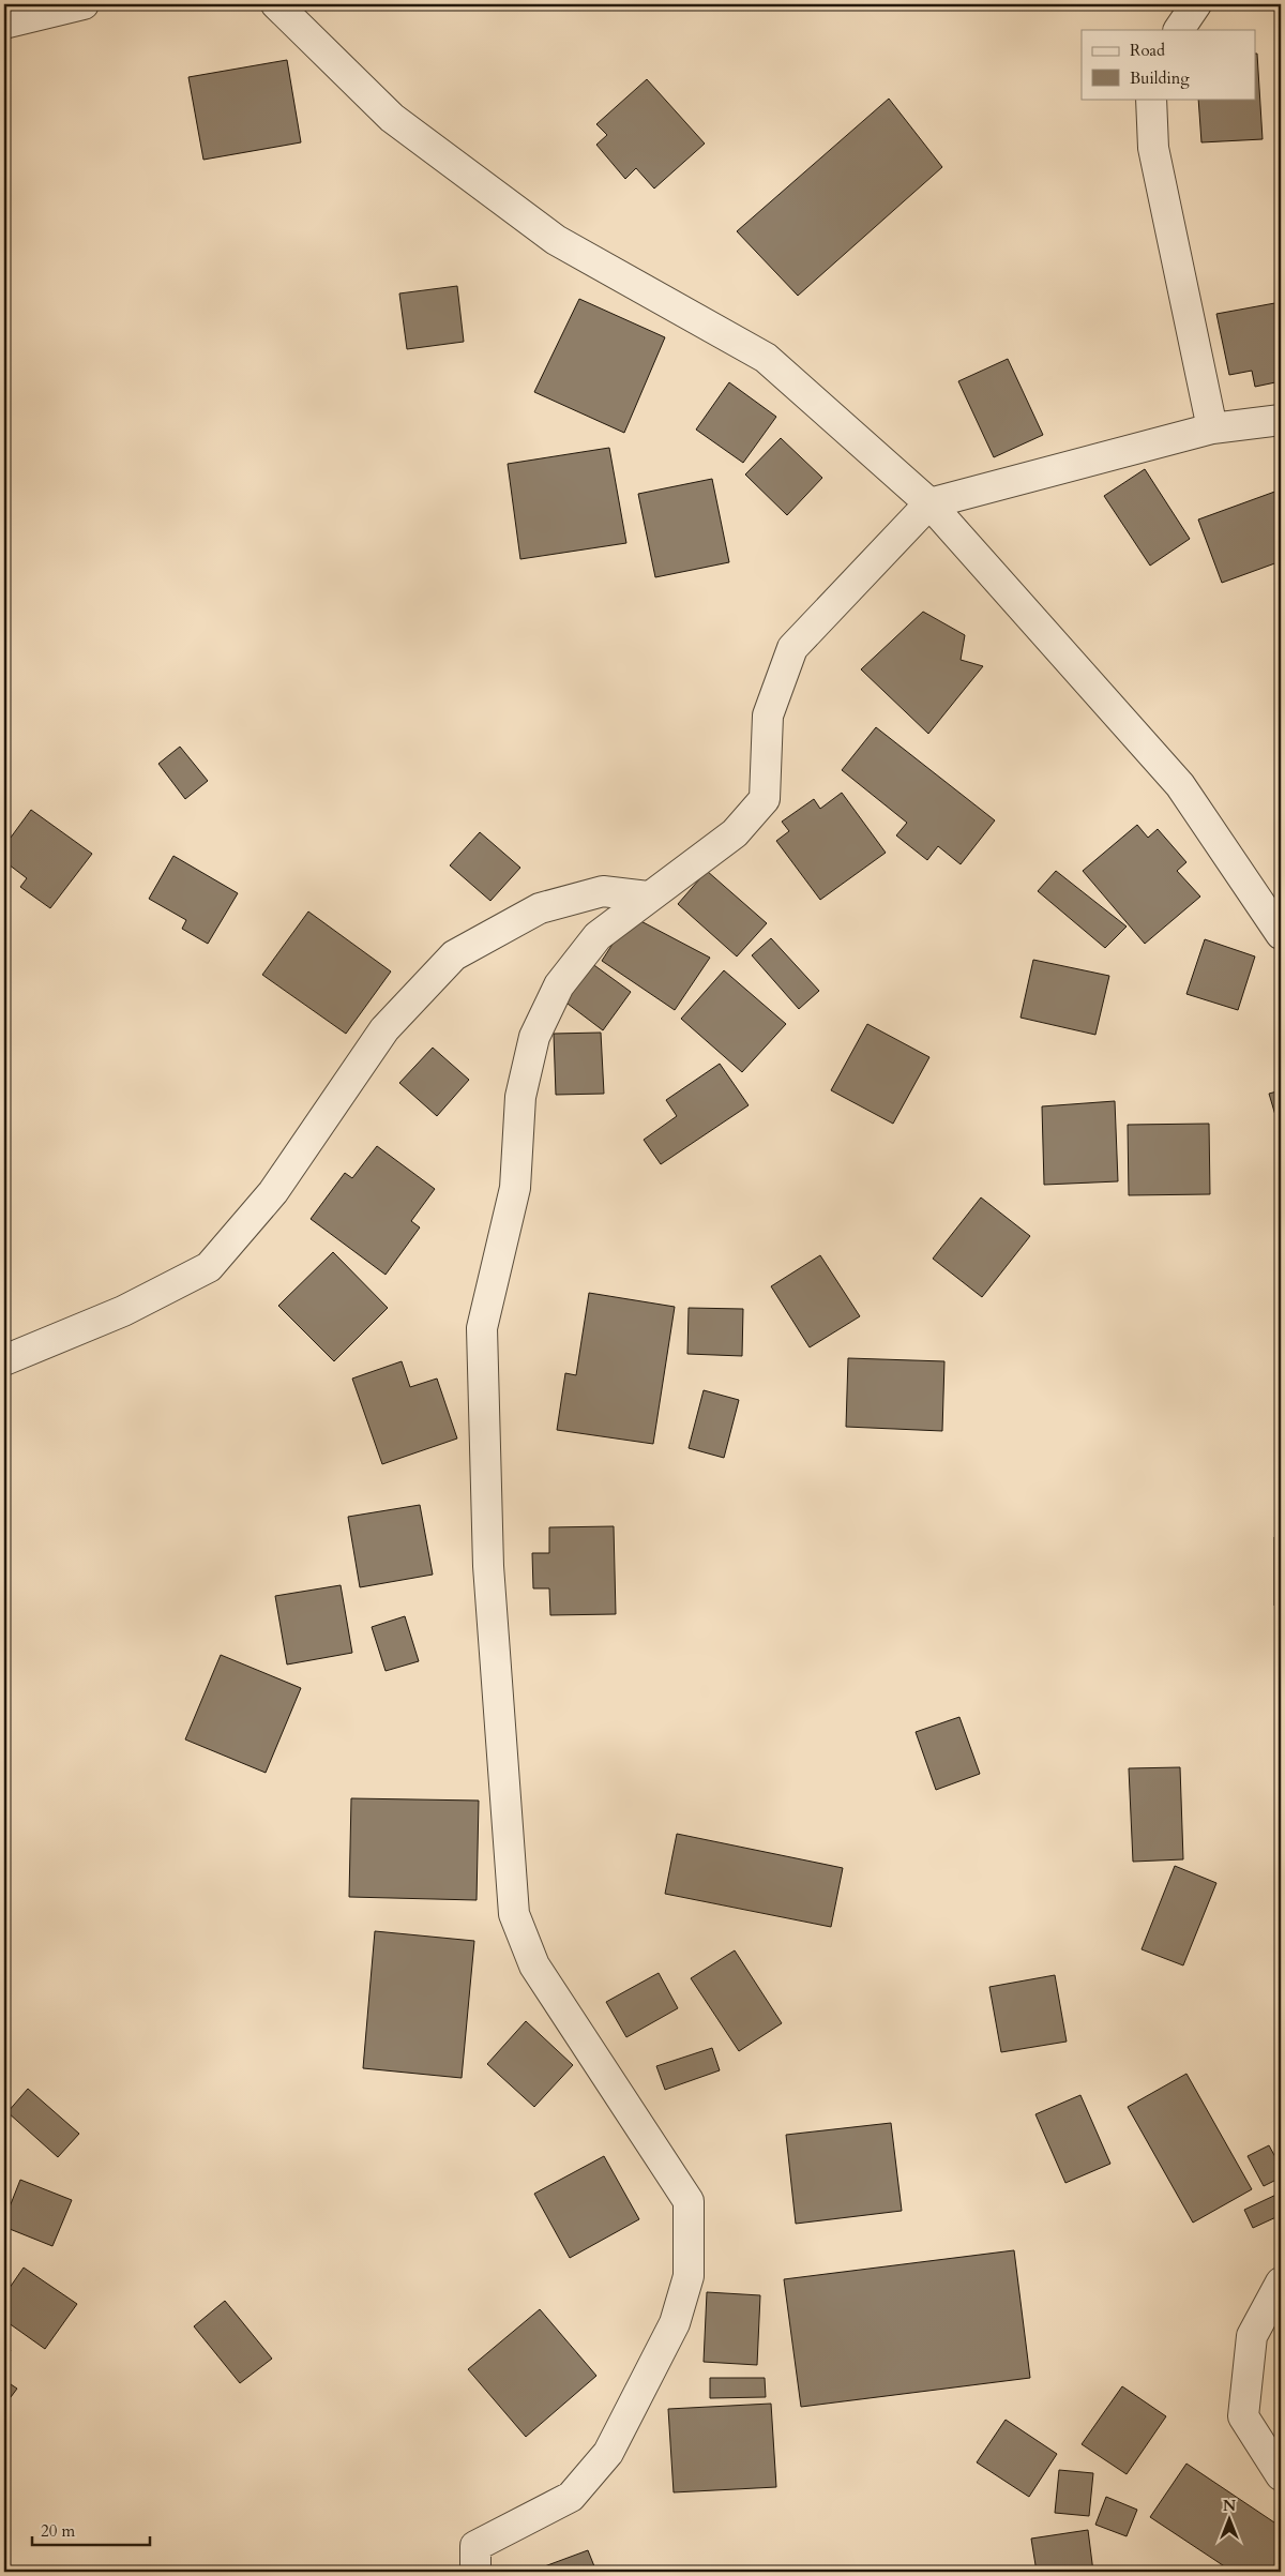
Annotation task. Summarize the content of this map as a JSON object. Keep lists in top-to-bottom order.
{
  "legend": ["Road", "Building"],
  "scale_bar": "20 m",
  "north": "top"
}
